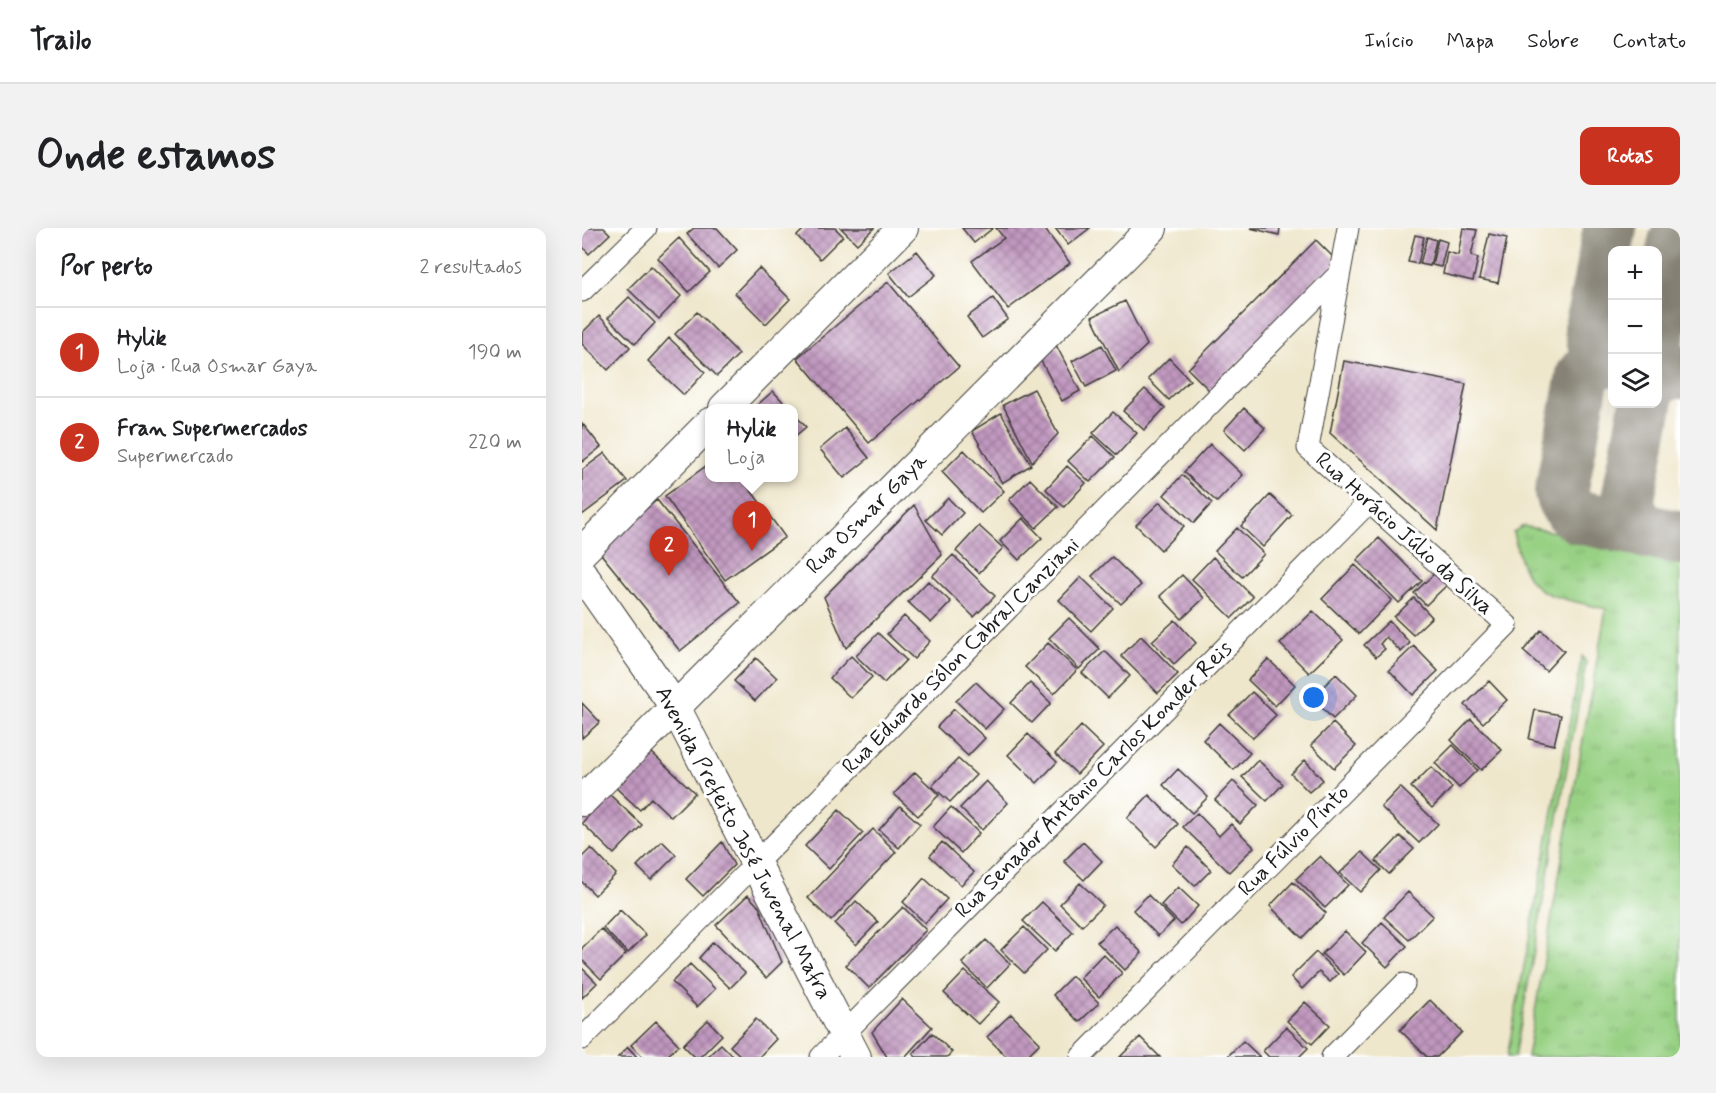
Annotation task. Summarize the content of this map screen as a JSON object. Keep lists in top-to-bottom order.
{
  "streets": {
    "main road": ["Rua Osmar Gaya", "Avenida Prefeito José Juvenal Mafra"],
    "street": [
      "Rua Horácio Júlio da Silva",
      "Rua Eduardo Sólon Cabral Canziani",
      "Rua Senador Antônio Carlos Konder Reis",
      "Rua Fúlvio Pinto"
    ]
  },
  "crossings": [
    ["Rua Osmar Gaya", "Avenida Prefeito José Juvenal Mafra"],
    ["Rua Horácio Júlio da Silva", "Rua Eduardo Sólon Cabral Canziani"],
    ["Rua Horácio Júlio da Silva", "Rua Senador Antônio Carlos Konder Reis"],
    ["Rua Horácio Júlio da Silva", "Rua Fúlvio Pinto"],
    ["Rua Eduardo Sólon Cabral Canziani", "Avenida Prefeito José Juvenal Mafra"],
    ["Rua Senador Antônio Carlos Konder Reis", "Avenida Prefeito José Juvenal Mafra"]
  ],
  "page": {
    "header": "Trailo",
    "nav": [
      "Início",
      "Mapa",
      "Sobre",
      "Contato"
    ],
    "buttons": "Rotas",
    "title": "Onde estamos",
    "heading": ["Por perto", "2 resultados"],
    "map_buttons": ["+", "−"],
    "list": [
      {
        "mark": "1",
        "name": "Hylik",
        "note": "Loja · Rua Osmar Gaya",
        "value": "190 m"
      },
      {
        "mark": "2",
        "name": "Fran Supermercados",
        "note": "Supermercado",
        "value": "220 m"
      }
    ],
    "popup": ["Hylik", "Loja"],
    "pins": ["1", "2"]
  }
}
